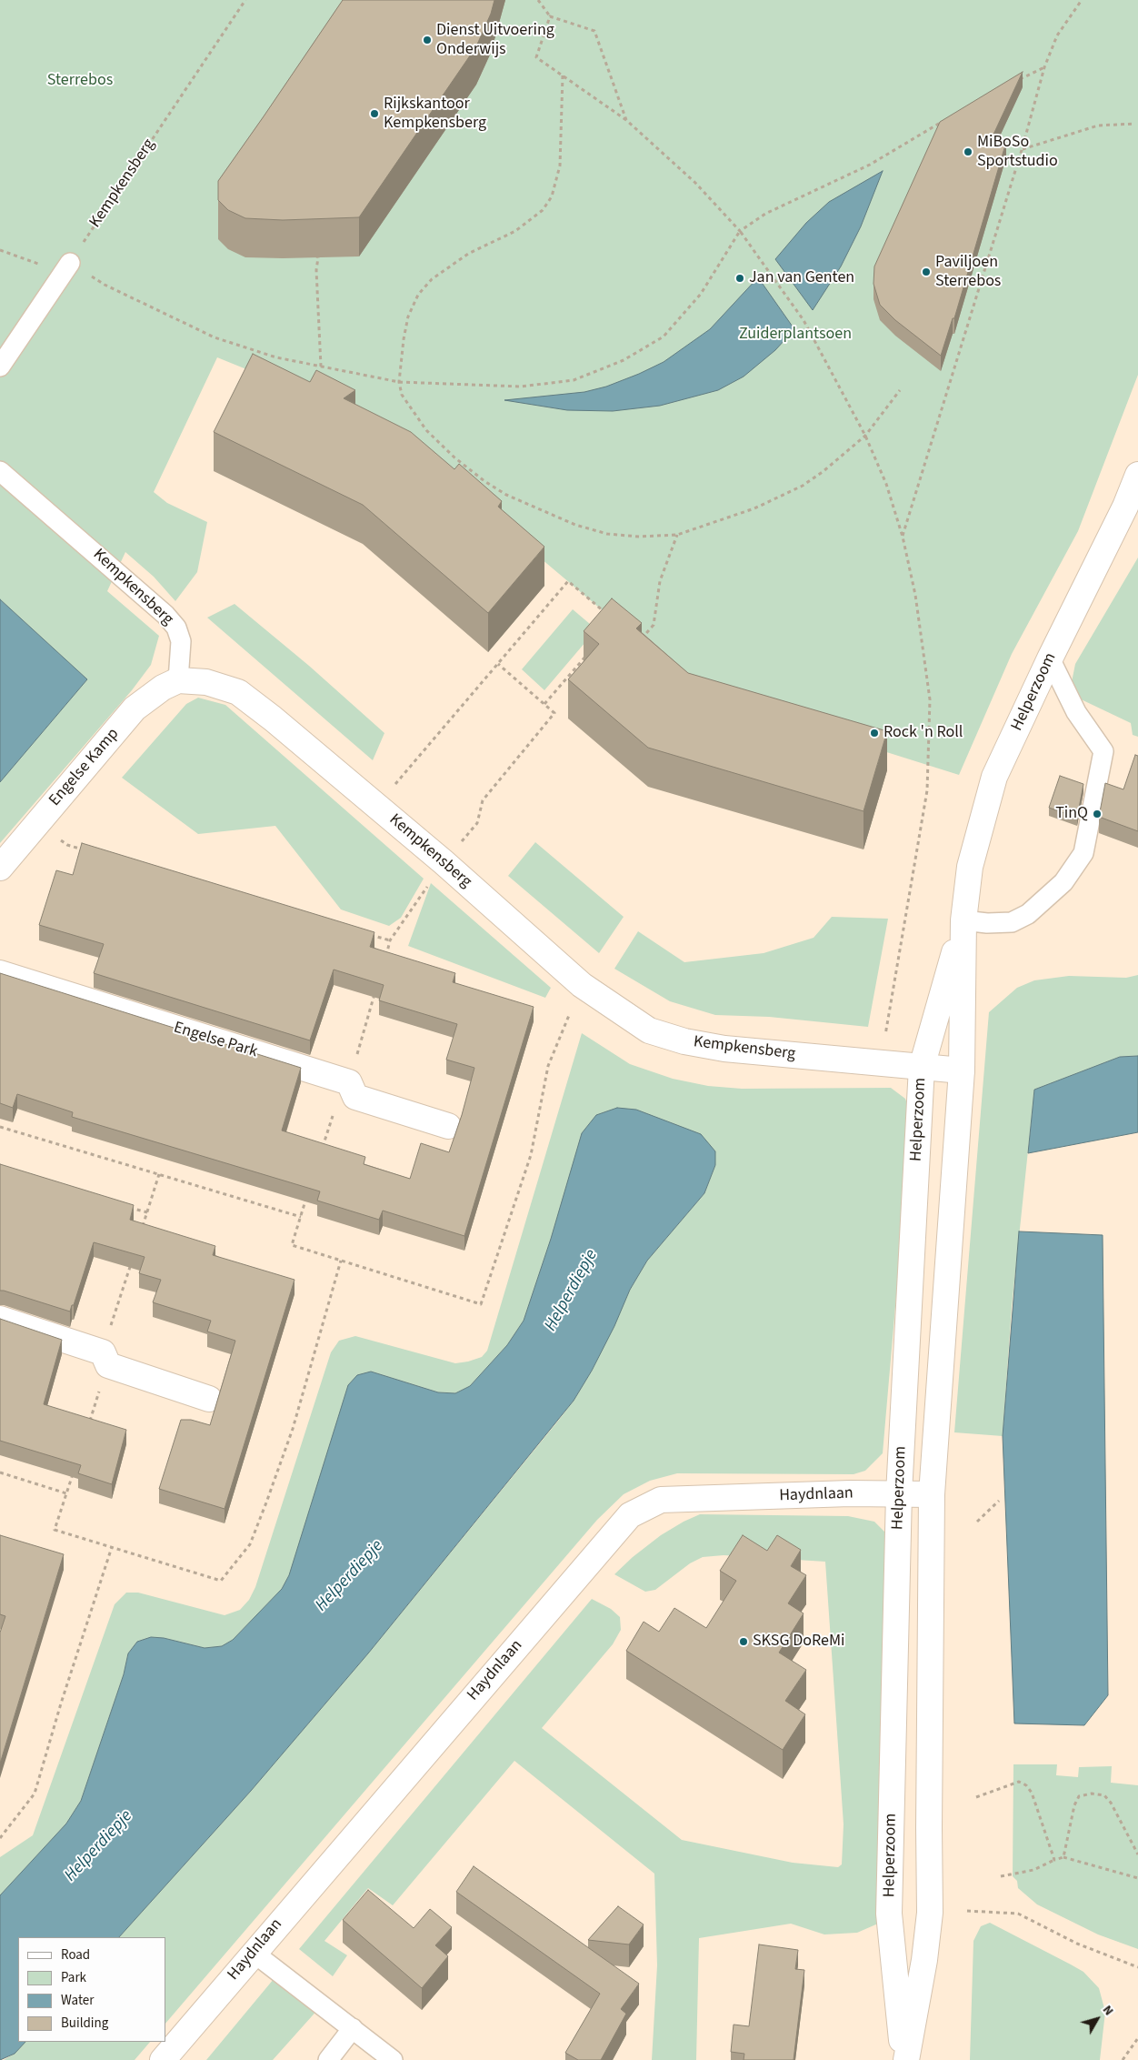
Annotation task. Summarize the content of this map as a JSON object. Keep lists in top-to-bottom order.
{
  "streets": {
    "street": [
      "Kempkensberg",
      "Helperzoom",
      "Engelse Kamp",
      "Engelse Park",
      "Haydnlaan"
    ]
  },
  "crossings": [
    ["Kempkensberg", "Helperzoom"],
    ["Kempkensberg", "Engelse Kamp"],
    ["Helperzoom", "Haydnlaan"]
  ],
  "water": ["Helperdiepje"],
  "parks": ["Sterrebos", "Zuiderplantsoen"],
  "places": [
    "Dienst Uitvoering Onderwijs",
    "Rijkskantoor Kempkensberg",
    "MiBoSo Sportstudio",
    "Paviljoen Sterrebos",
    "Jan van Genten",
    "Rock 'n Roll",
    "TinQ",
    "SKSG DoReMi"
  ],
  "legend": [
    "Road",
    "Park",
    "Water",
    "Building"
  ],
  "north": "top right"
}
